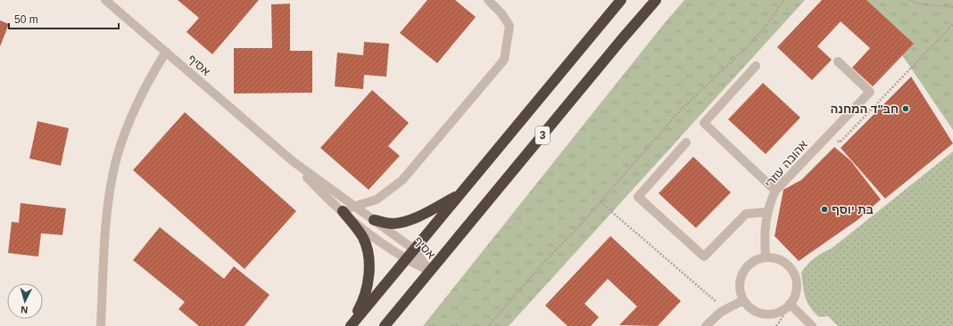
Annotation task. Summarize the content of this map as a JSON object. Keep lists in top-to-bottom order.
{
  "streets": {
    "highway": ["3"],
    "street": ["אסיף", "אהובה עוזרי"]
  },
  "crossings": [
    ["אסיף", "3"]
  ],
  "places": ["חב\"ד המחנה", "בת יוסף"],
  "scale_bar": "50 m",
  "north": "bottom"
}
